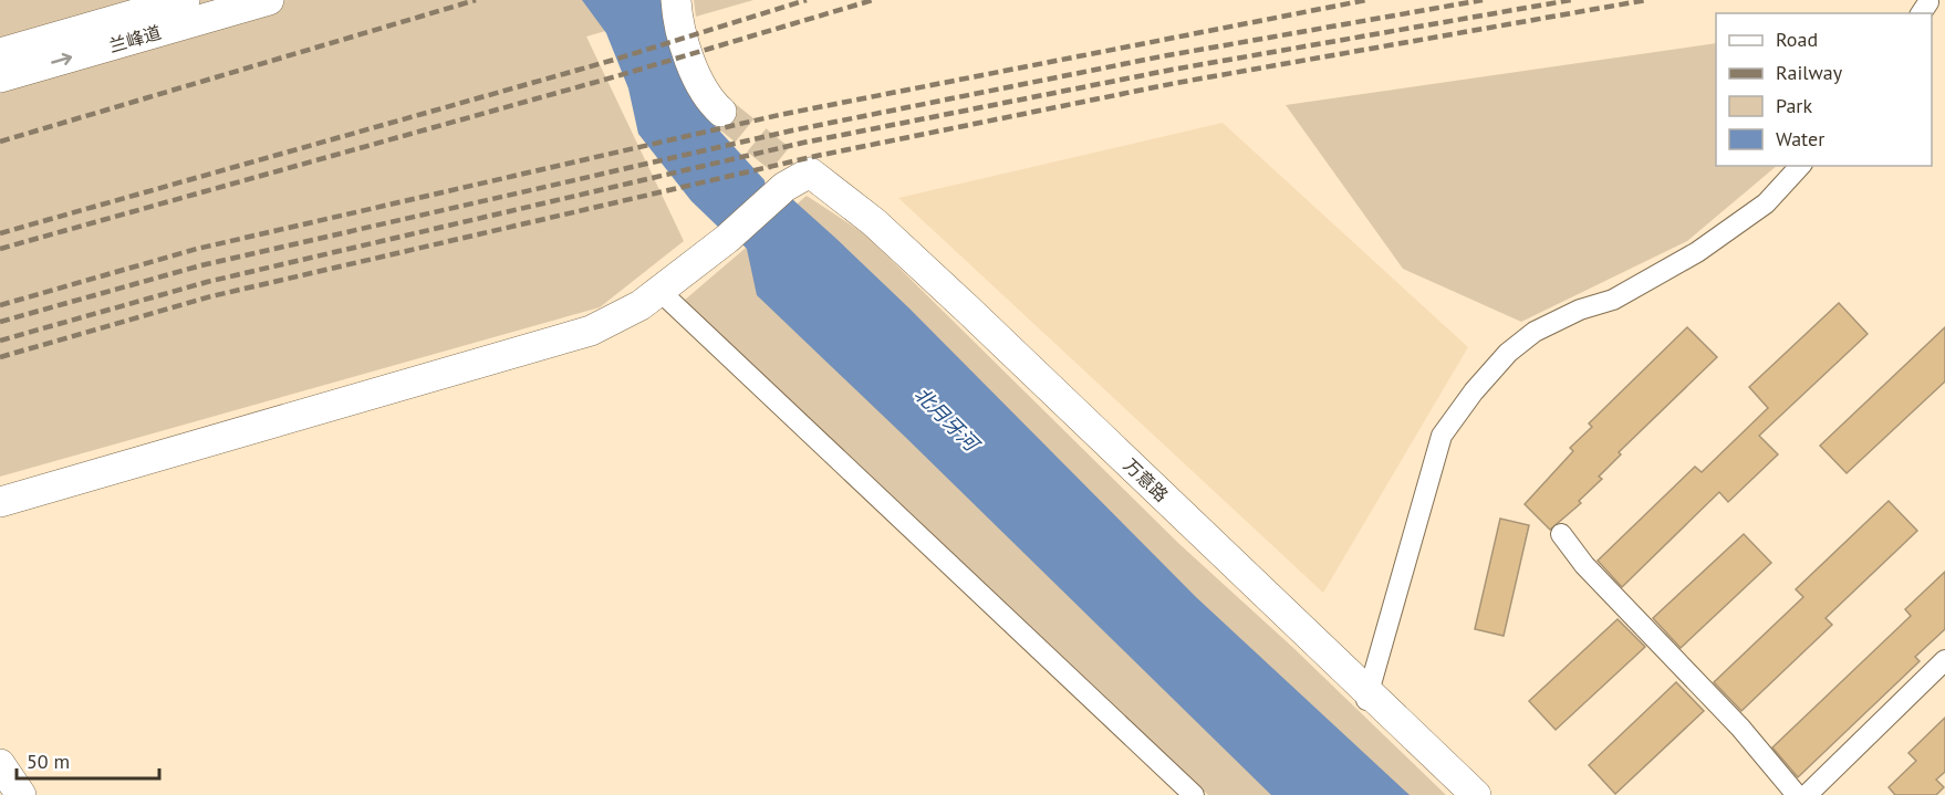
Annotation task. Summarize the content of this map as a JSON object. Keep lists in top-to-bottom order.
{
  "streets": {
    "street": ["兰峰道", "万意路"]
  },
  "water": ["北月牙河"],
  "legend": [
    "Road",
    "Railway",
    "Park",
    "Water"
  ],
  "scale_bar": "50 m"
}
